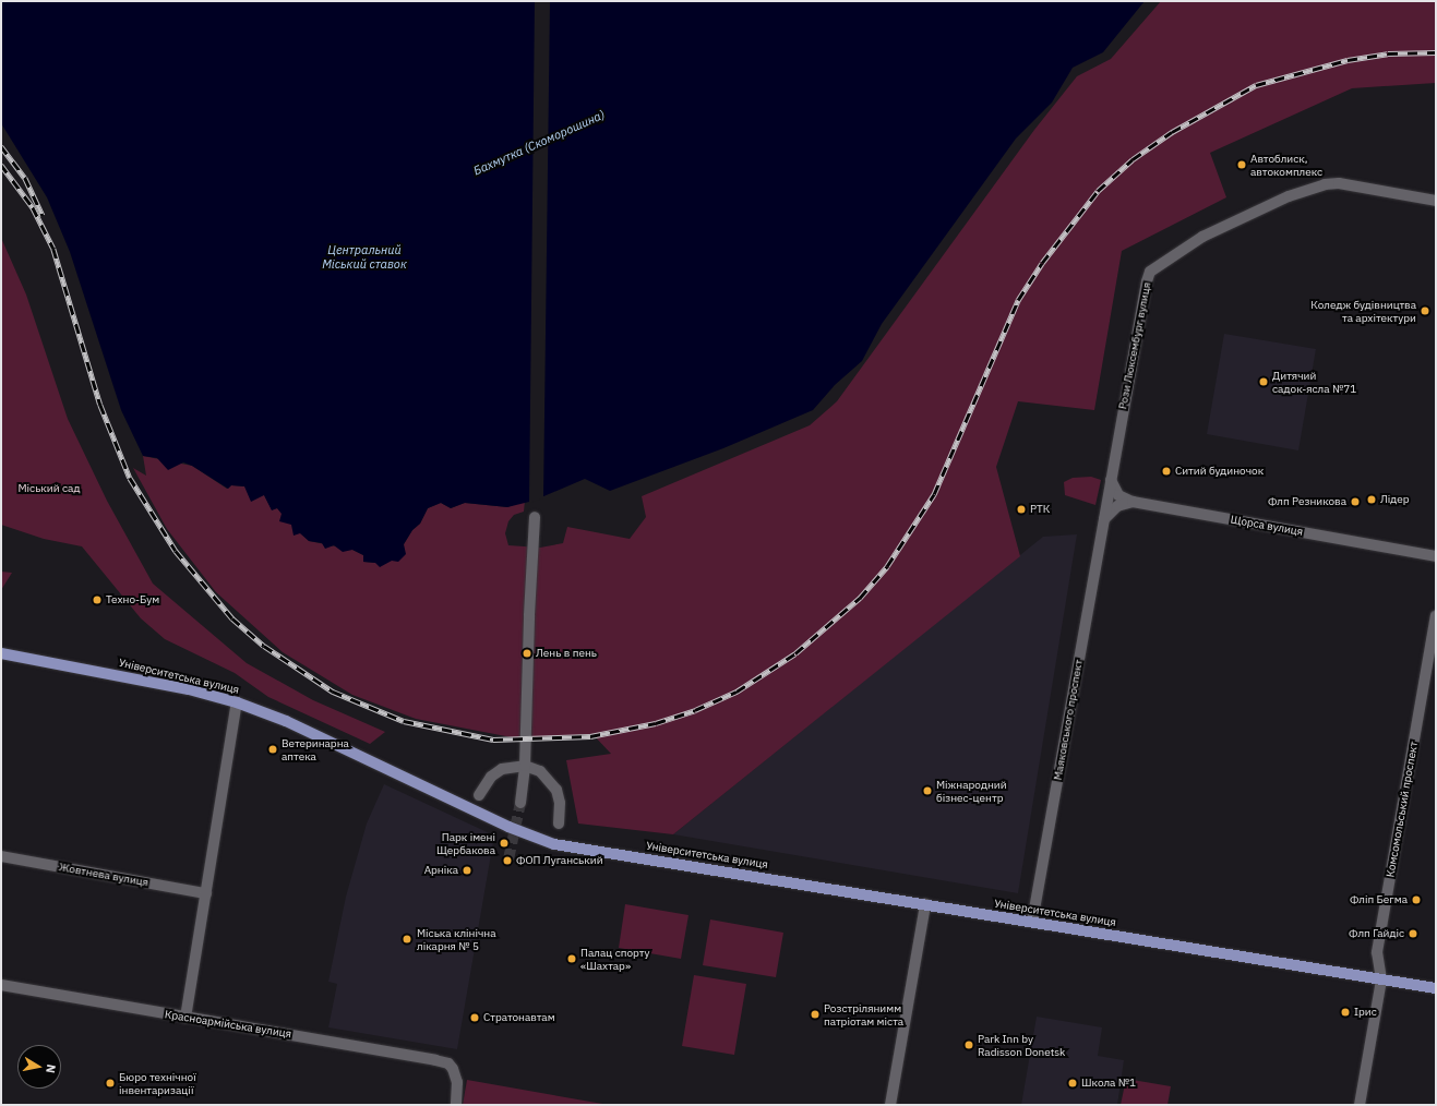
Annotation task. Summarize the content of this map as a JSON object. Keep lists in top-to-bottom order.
{
  "streets": {
    "main road": ["Університетська вулиця"],
    "street": [
      "Рози Люксембург вулиця",
      "Щорса вулиця",
      "Маяковського проспект",
      "Комсомольський проспект",
      "Жовтнева вулиця",
      "Красноармійська вулиця"
    ]
  },
  "crossings": [
    ["Рози Люксембург вулиця", "Маяковського проспект"],
    ["Університетська вулиця", "Маяковського проспект"],
    ["Університетська вулиця", "Комсомольський проспект"]
  ],
  "water": ["Бахмутка (Скоморошина)", "Центральний Міський ставок"],
  "parks": ["Міський сад"],
  "places": [
    "Автоблиск, автокомплекс",
    "Коледж будівництва та архітектури",
    "Дитячий садок-ясла №71",
    "Ситий будиночок",
    "Лідер",
    "Флп Резникова",
    "РТК",
    "Техно-Бум",
    "Лень в пень",
    "Ветеринарна аптека",
    "Міжнародний бізнес-центр",
    "Парк імені Щербакова",
    "ФОП Луганський",
    "Арніка",
    "Фліп Бегма",
    "Флп Гайдіс",
    "Міська клінічна лікарня № 5",
    "Палац спорту «Шахтар»",
    "Ірис",
    "Розстрілянимм патріотам міста",
    "Стратонавтам",
    "Park Inn by Radisson Donetsk",
    "Бюро технічної інвентаризації",
    "Школа №1"
  ],
  "north": "right"
}
